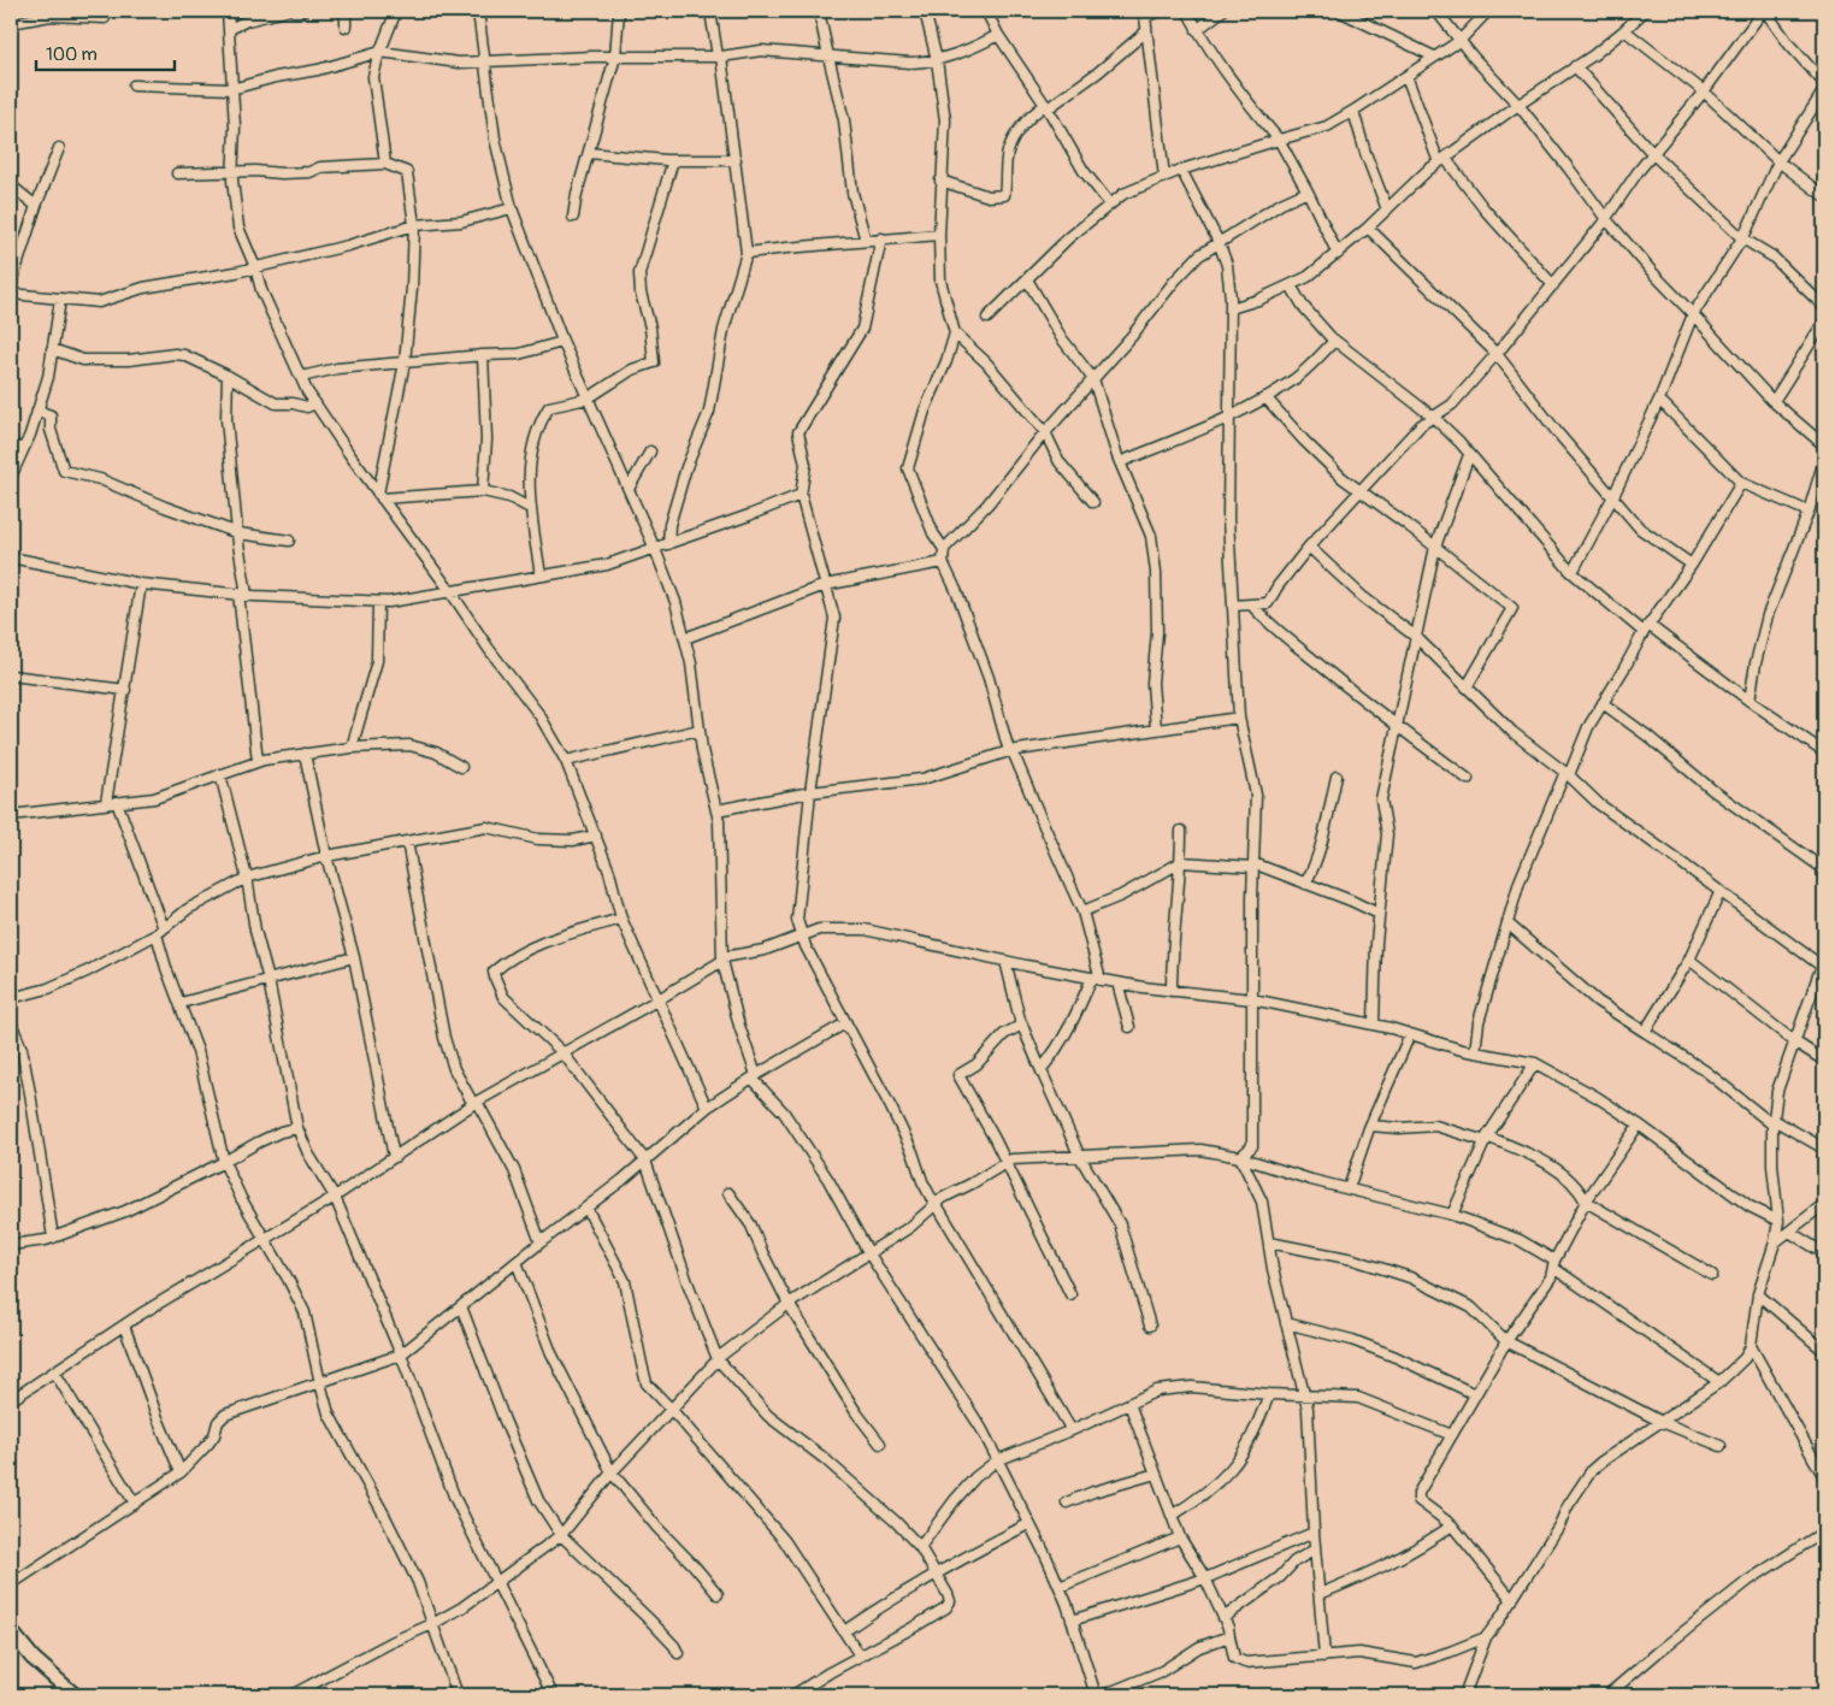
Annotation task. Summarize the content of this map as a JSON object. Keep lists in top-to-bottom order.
{
  "scale_bar": "100 m"
}
